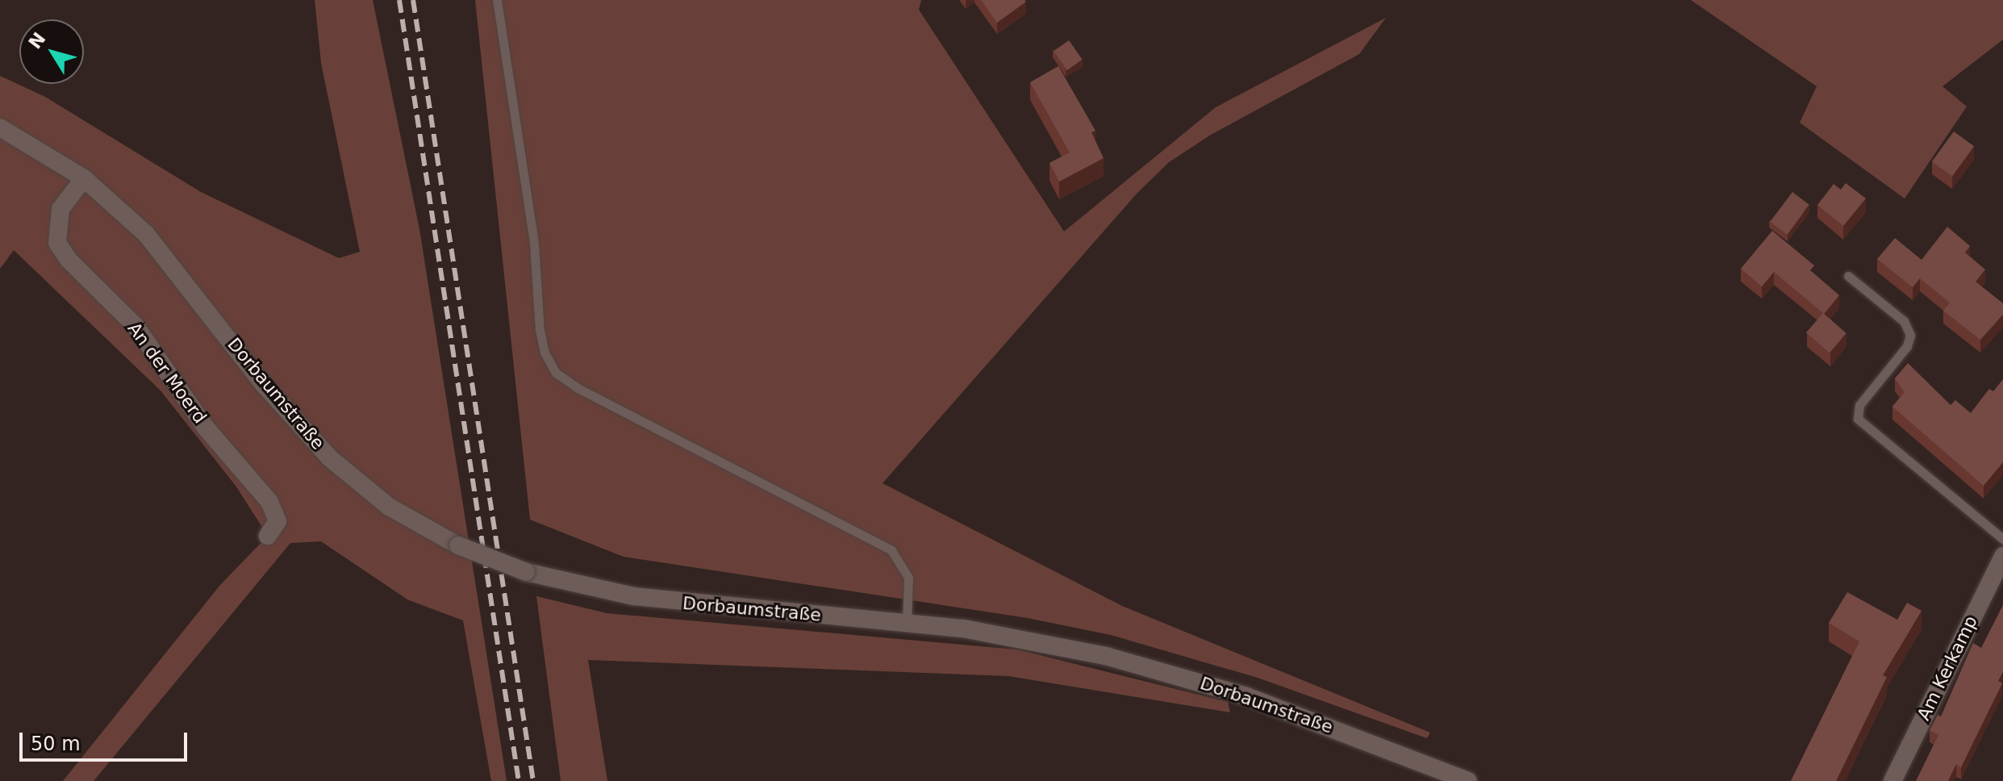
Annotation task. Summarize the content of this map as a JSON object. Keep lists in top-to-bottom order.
{
  "streets": {
    "street": ["An der Moerd", "Dorbaumstraße", "Am Kerkamp"]
  },
  "crossings": [
    ["An der Moerd", "Dorbaumstraße"]
  ],
  "scale_bar": "50 m",
  "north": "top left"
}
